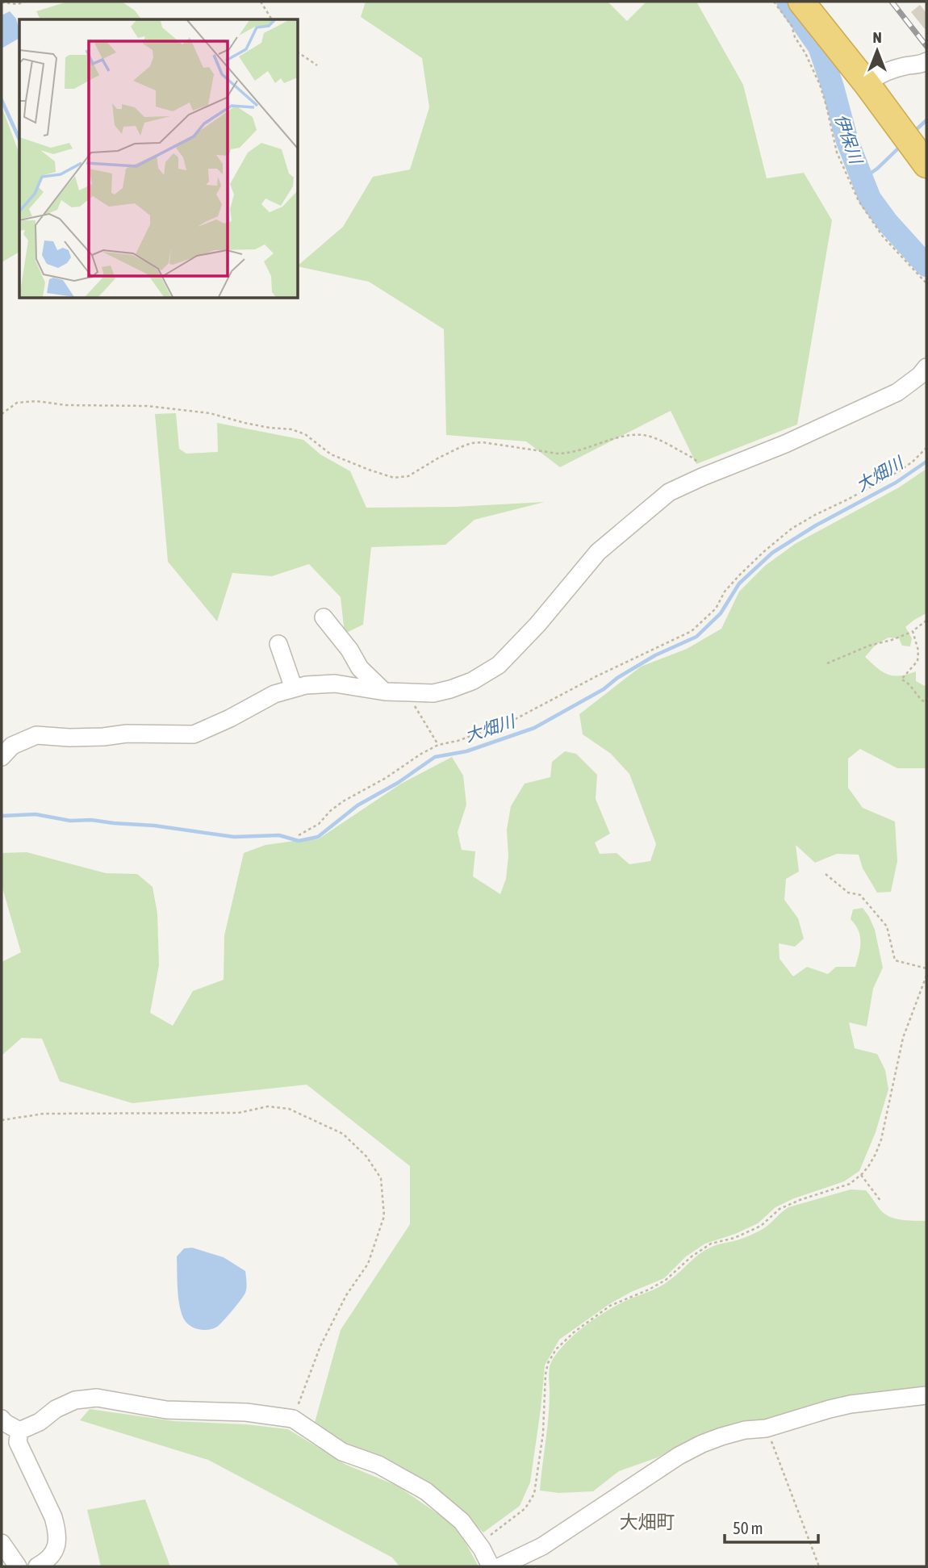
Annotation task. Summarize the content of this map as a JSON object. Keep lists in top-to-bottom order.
{
  "districts": ["大畑町"],
  "water": ["伊保川", "大畑川"],
  "scale_bar": "50 m",
  "north": "top"
}
